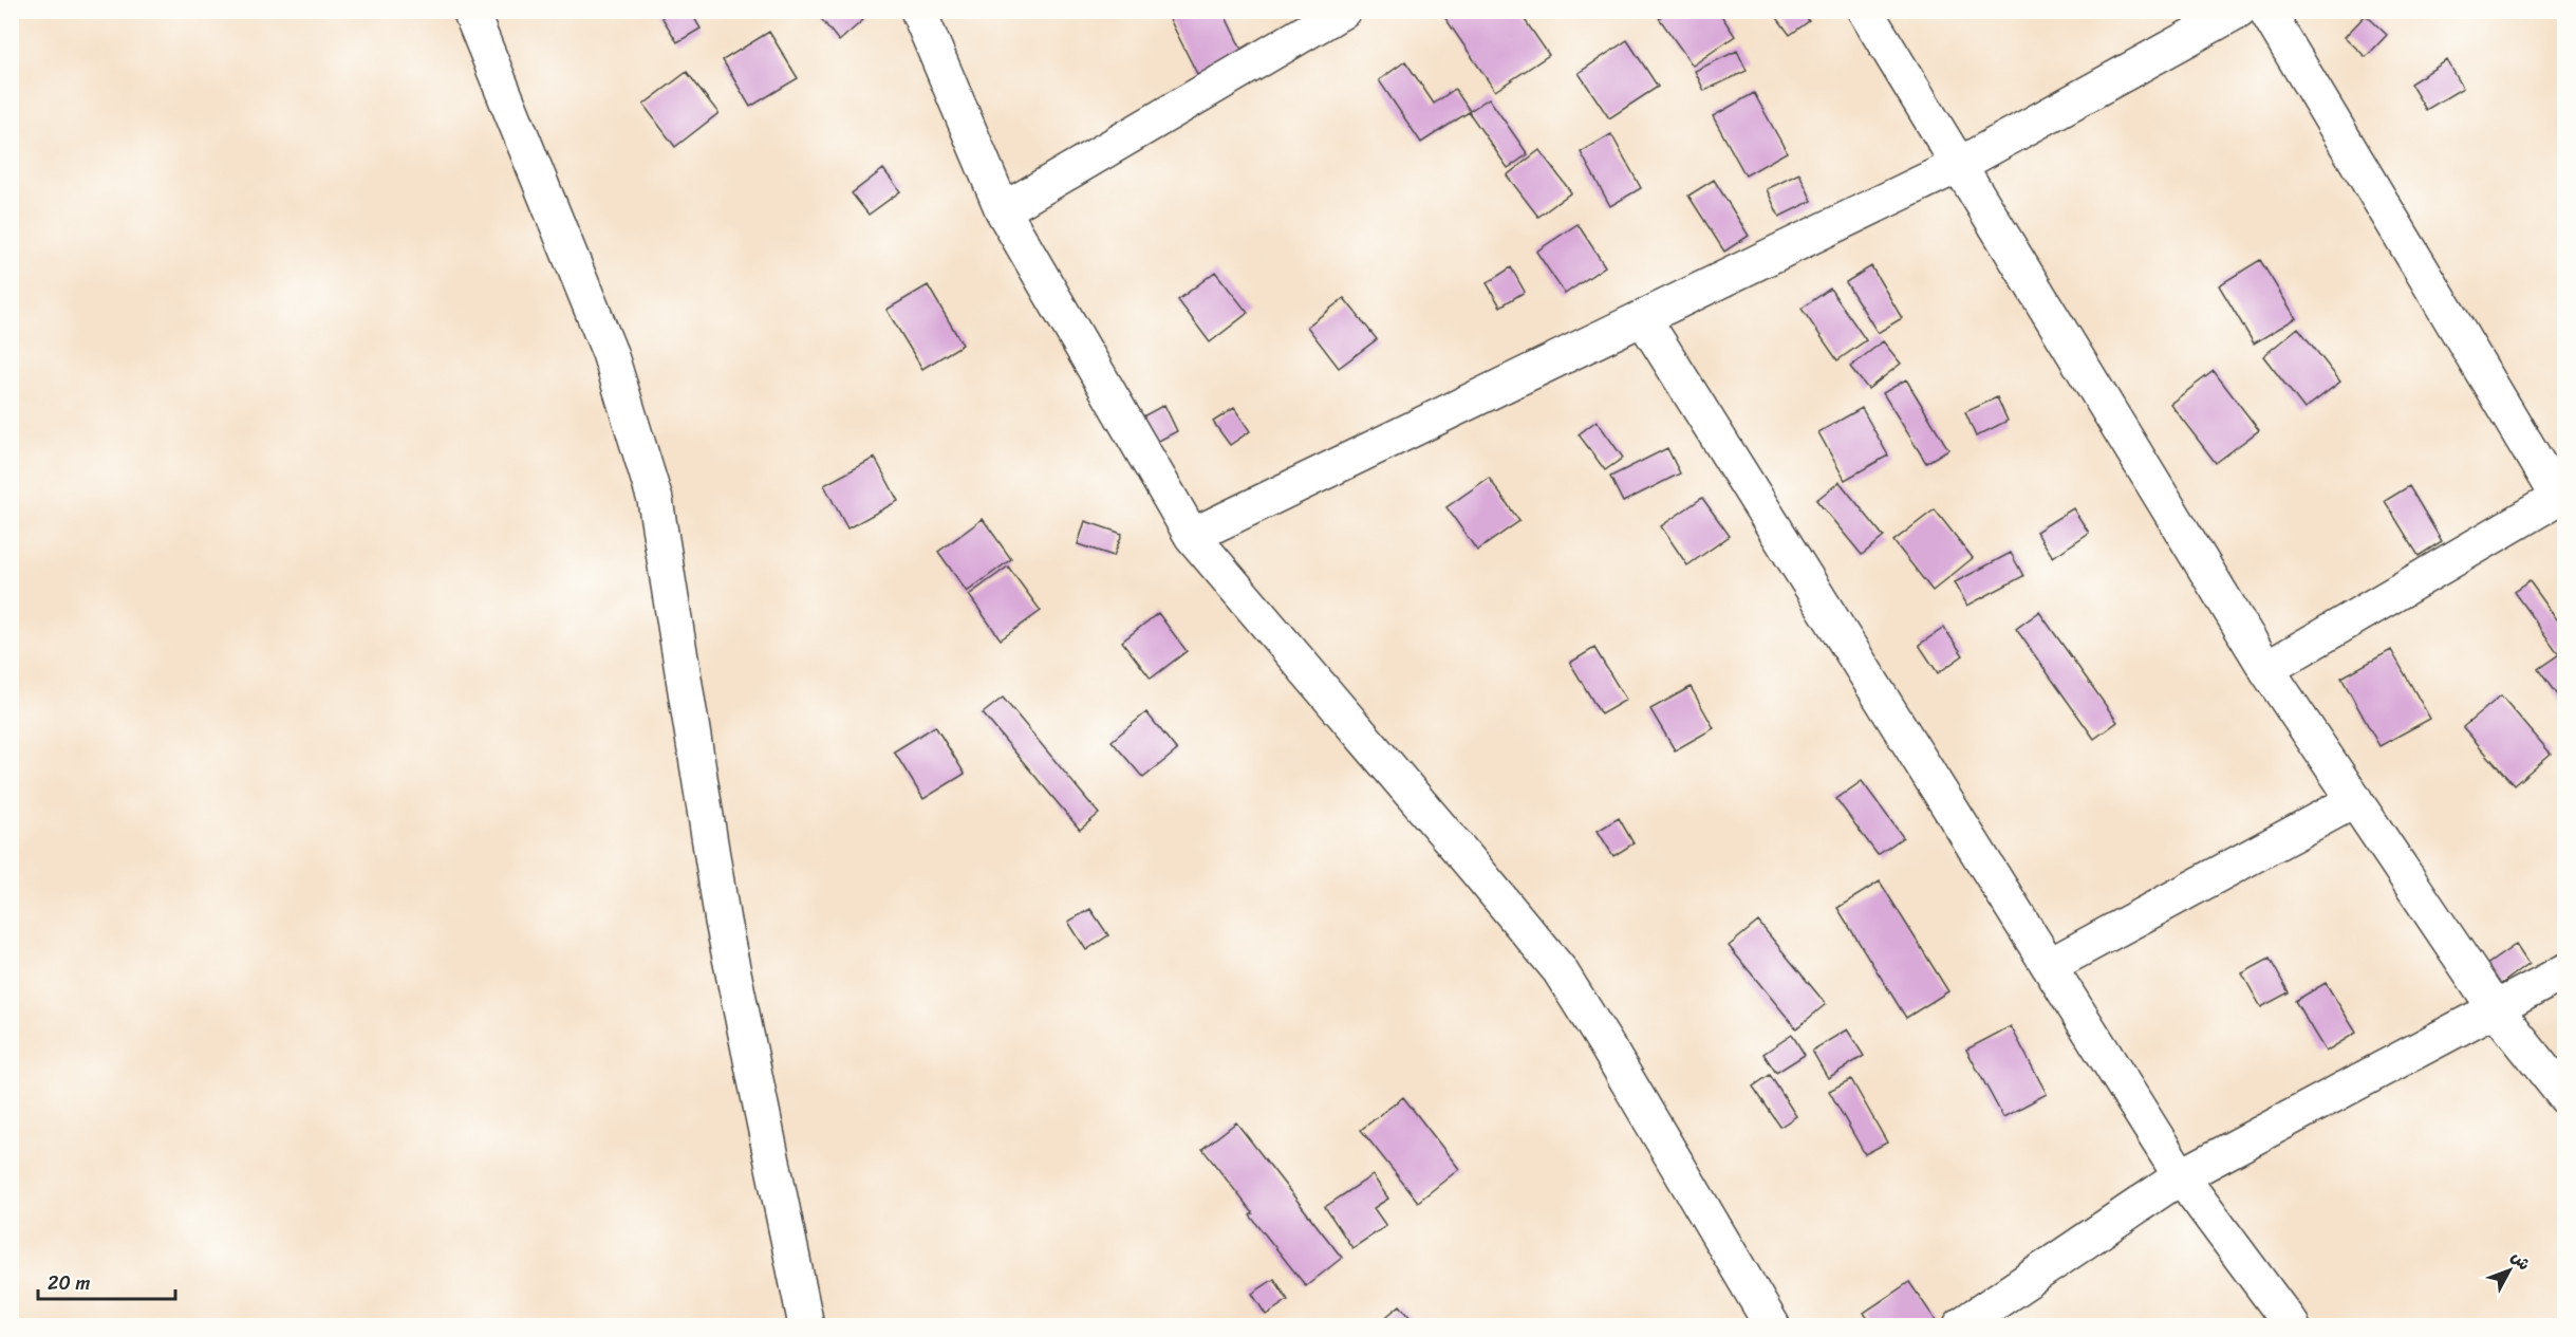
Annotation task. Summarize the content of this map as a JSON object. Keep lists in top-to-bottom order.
{
  "scale_bar": "20 m",
  "north": "top right"
}
